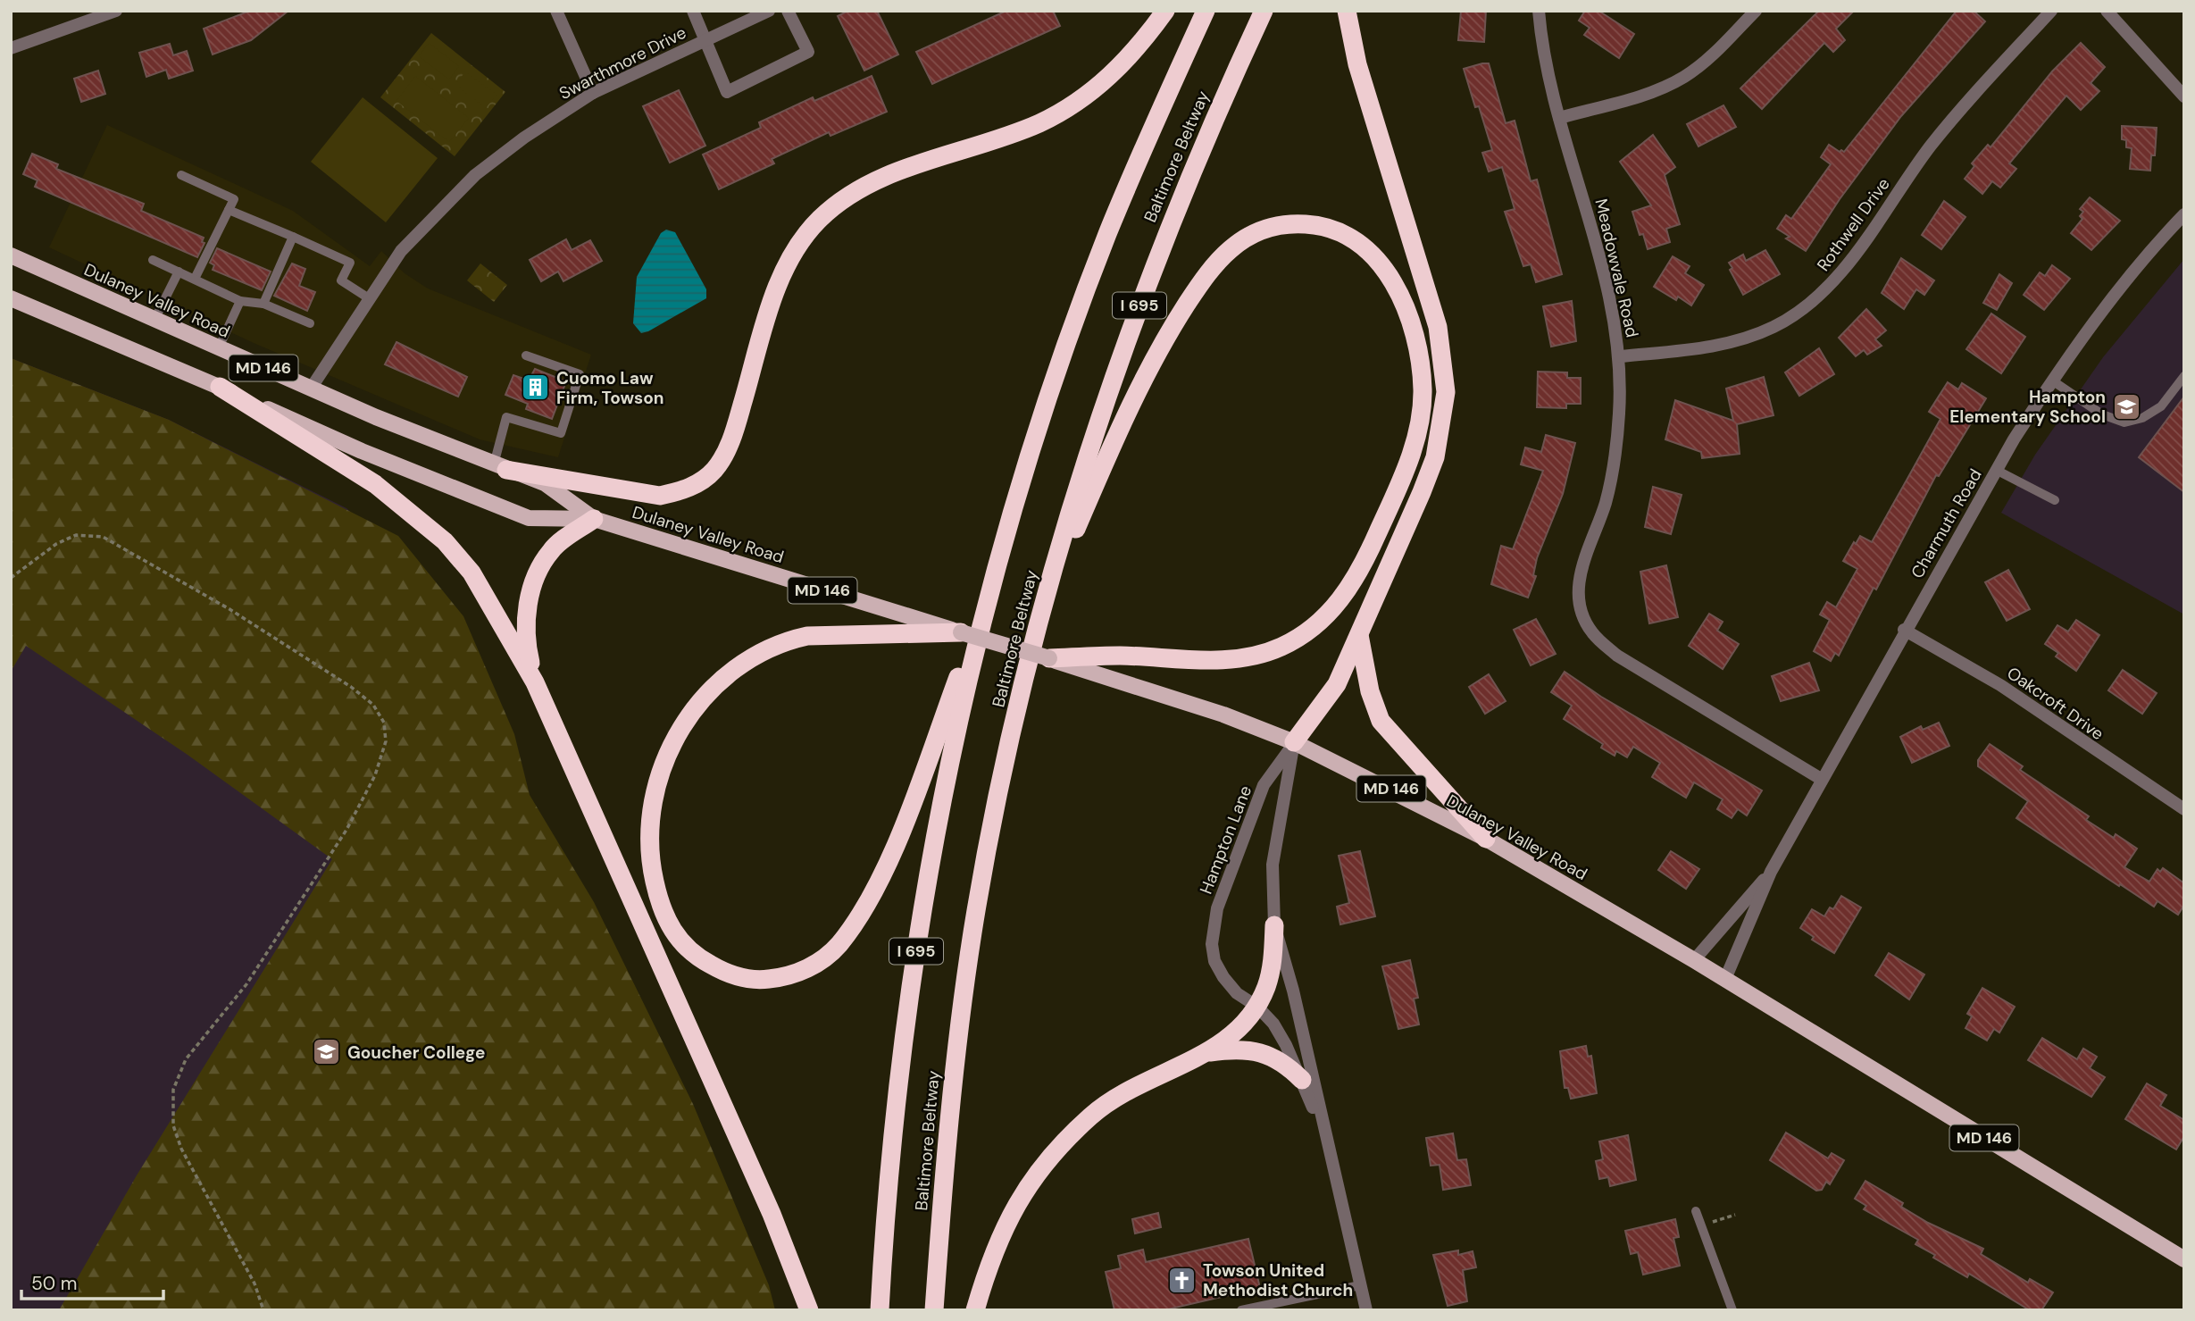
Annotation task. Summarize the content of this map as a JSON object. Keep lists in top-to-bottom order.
{
  "streets": {
    "highway": ["Baltimore Beltway", "I 695"],
    "main road": ["Dulaney Valley Road", "MD 146"],
    "street": [
      "Swarthmore Drive",
      "Rothwell Drive",
      "Meadowvale Road",
      "Charmuth Road",
      "Oakcroft Drive",
      "Hampton Lane"
    ]
  },
  "crossings": [
    ["Swarthmore Drive", "Dulaney Valley Road"],
    ["Rothwell Drive", "Meadowvale Road"],
    ["Meadowvale Road", "Charmuth Road"],
    ["Dulaney Valley Road", "Charmuth Road"],
    ["Dulaney Valley Road", "Hampton Lane"],
    ["Charmuth Road", "Oakcroft Drive"]
  ],
  "places": {
    "building": ["Cuomo Law Firm, Towson"],
    "school or university": ["Hampton Elementary School", "Goucher College"],
    "church": ["Towson United Methodist Church"]
  },
  "scale_bar": "50 m"
}
